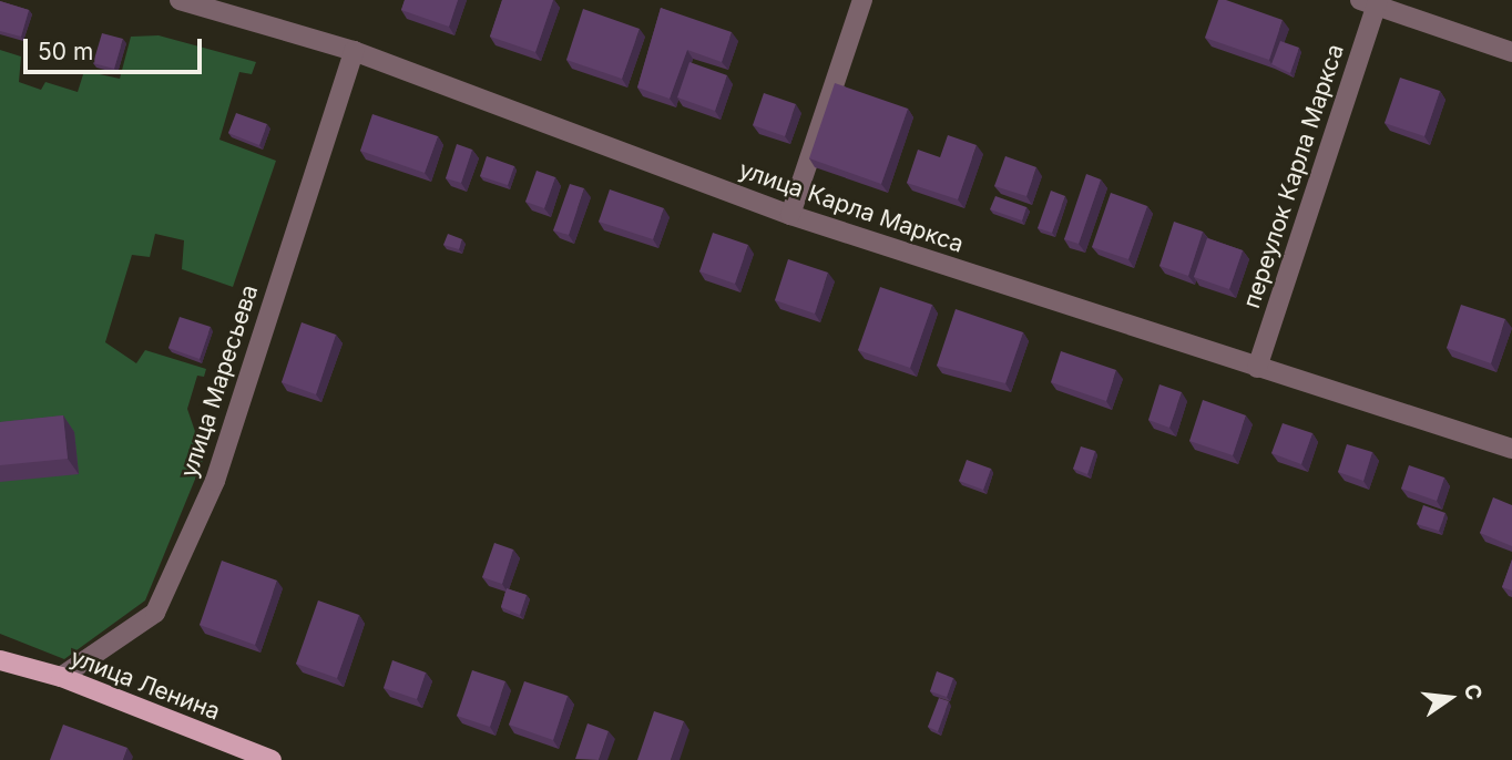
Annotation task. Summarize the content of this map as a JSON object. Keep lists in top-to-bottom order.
{
  "streets": {
    "main road": ["улица Ленина"],
    "street": ["переулок Карла Маркса", "улица Карла Маркса", "улица Маресьева"]
  },
  "crossings": [
    ["переулок Карла Маркса", "улица Карла Маркса"],
    ["улица Карла Маркса", "улица Маресьева"],
    ["улица Маресьева", "улица Ленина"]
  ],
  "scale_bar": "50 m",
  "north": "right"
}
